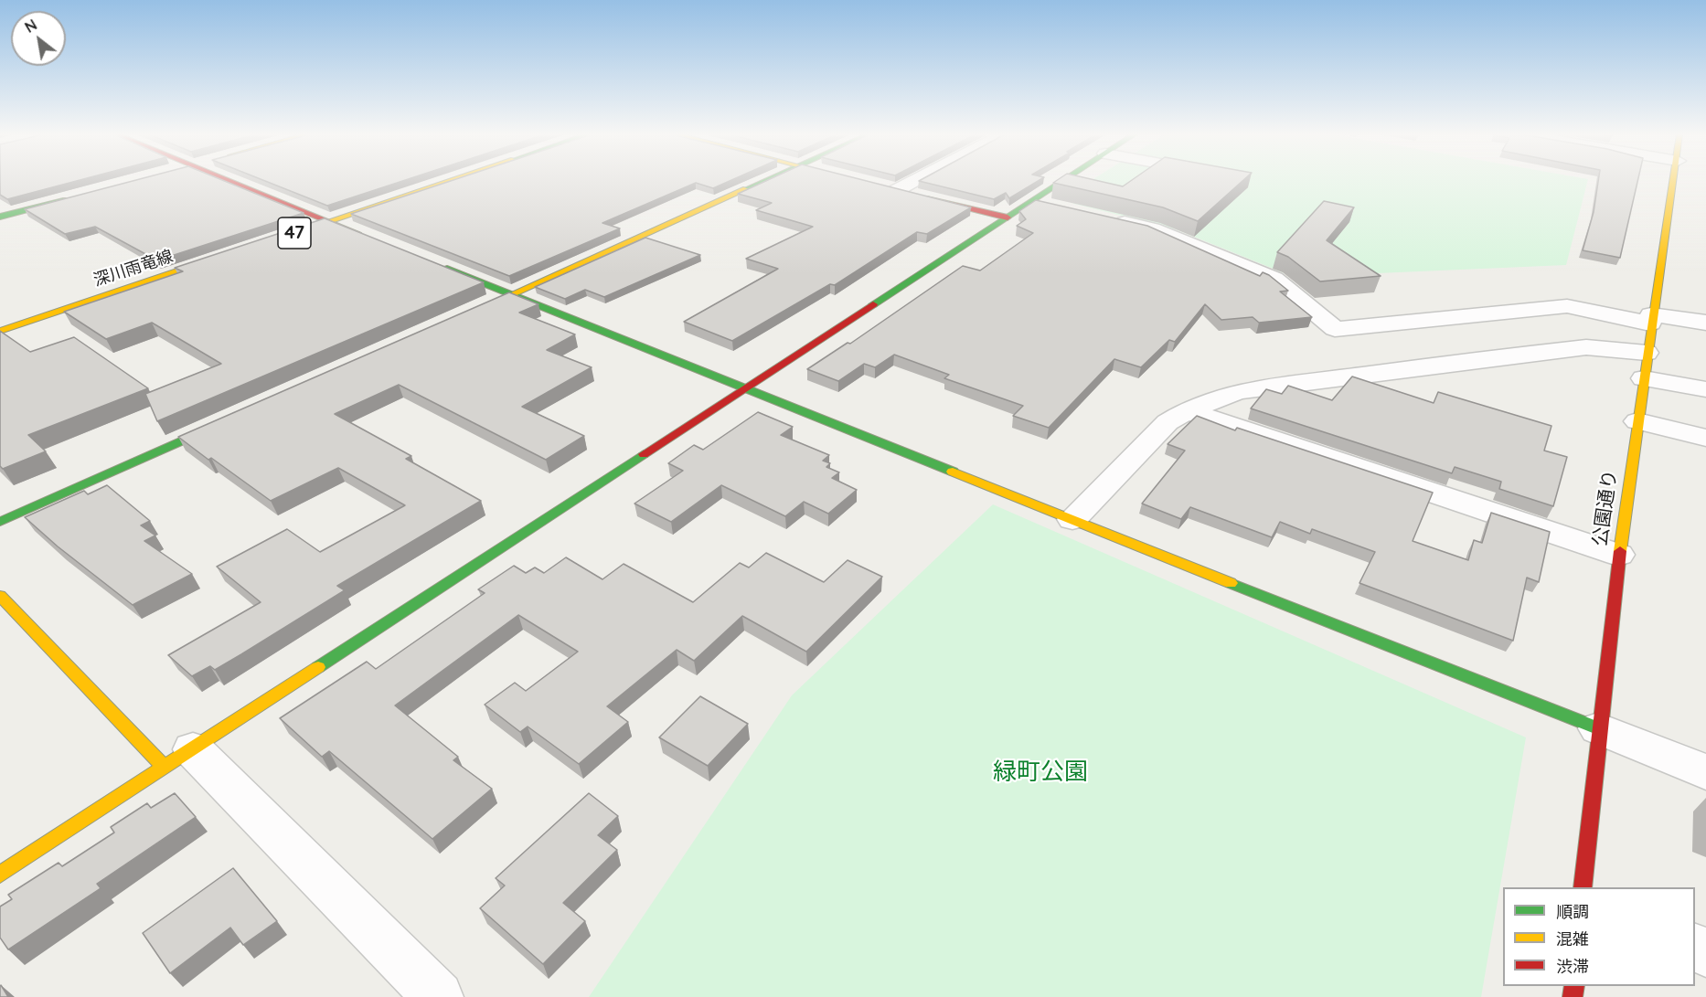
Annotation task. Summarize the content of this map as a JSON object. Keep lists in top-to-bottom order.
{
  "streets": {
    "street": ["47", "深川雨竜線", "公園通り"]
  },
  "parks": ["緑町公園"],
  "legend": ["順調", "混雑", "渋滞"],
  "north": "top left"
}
